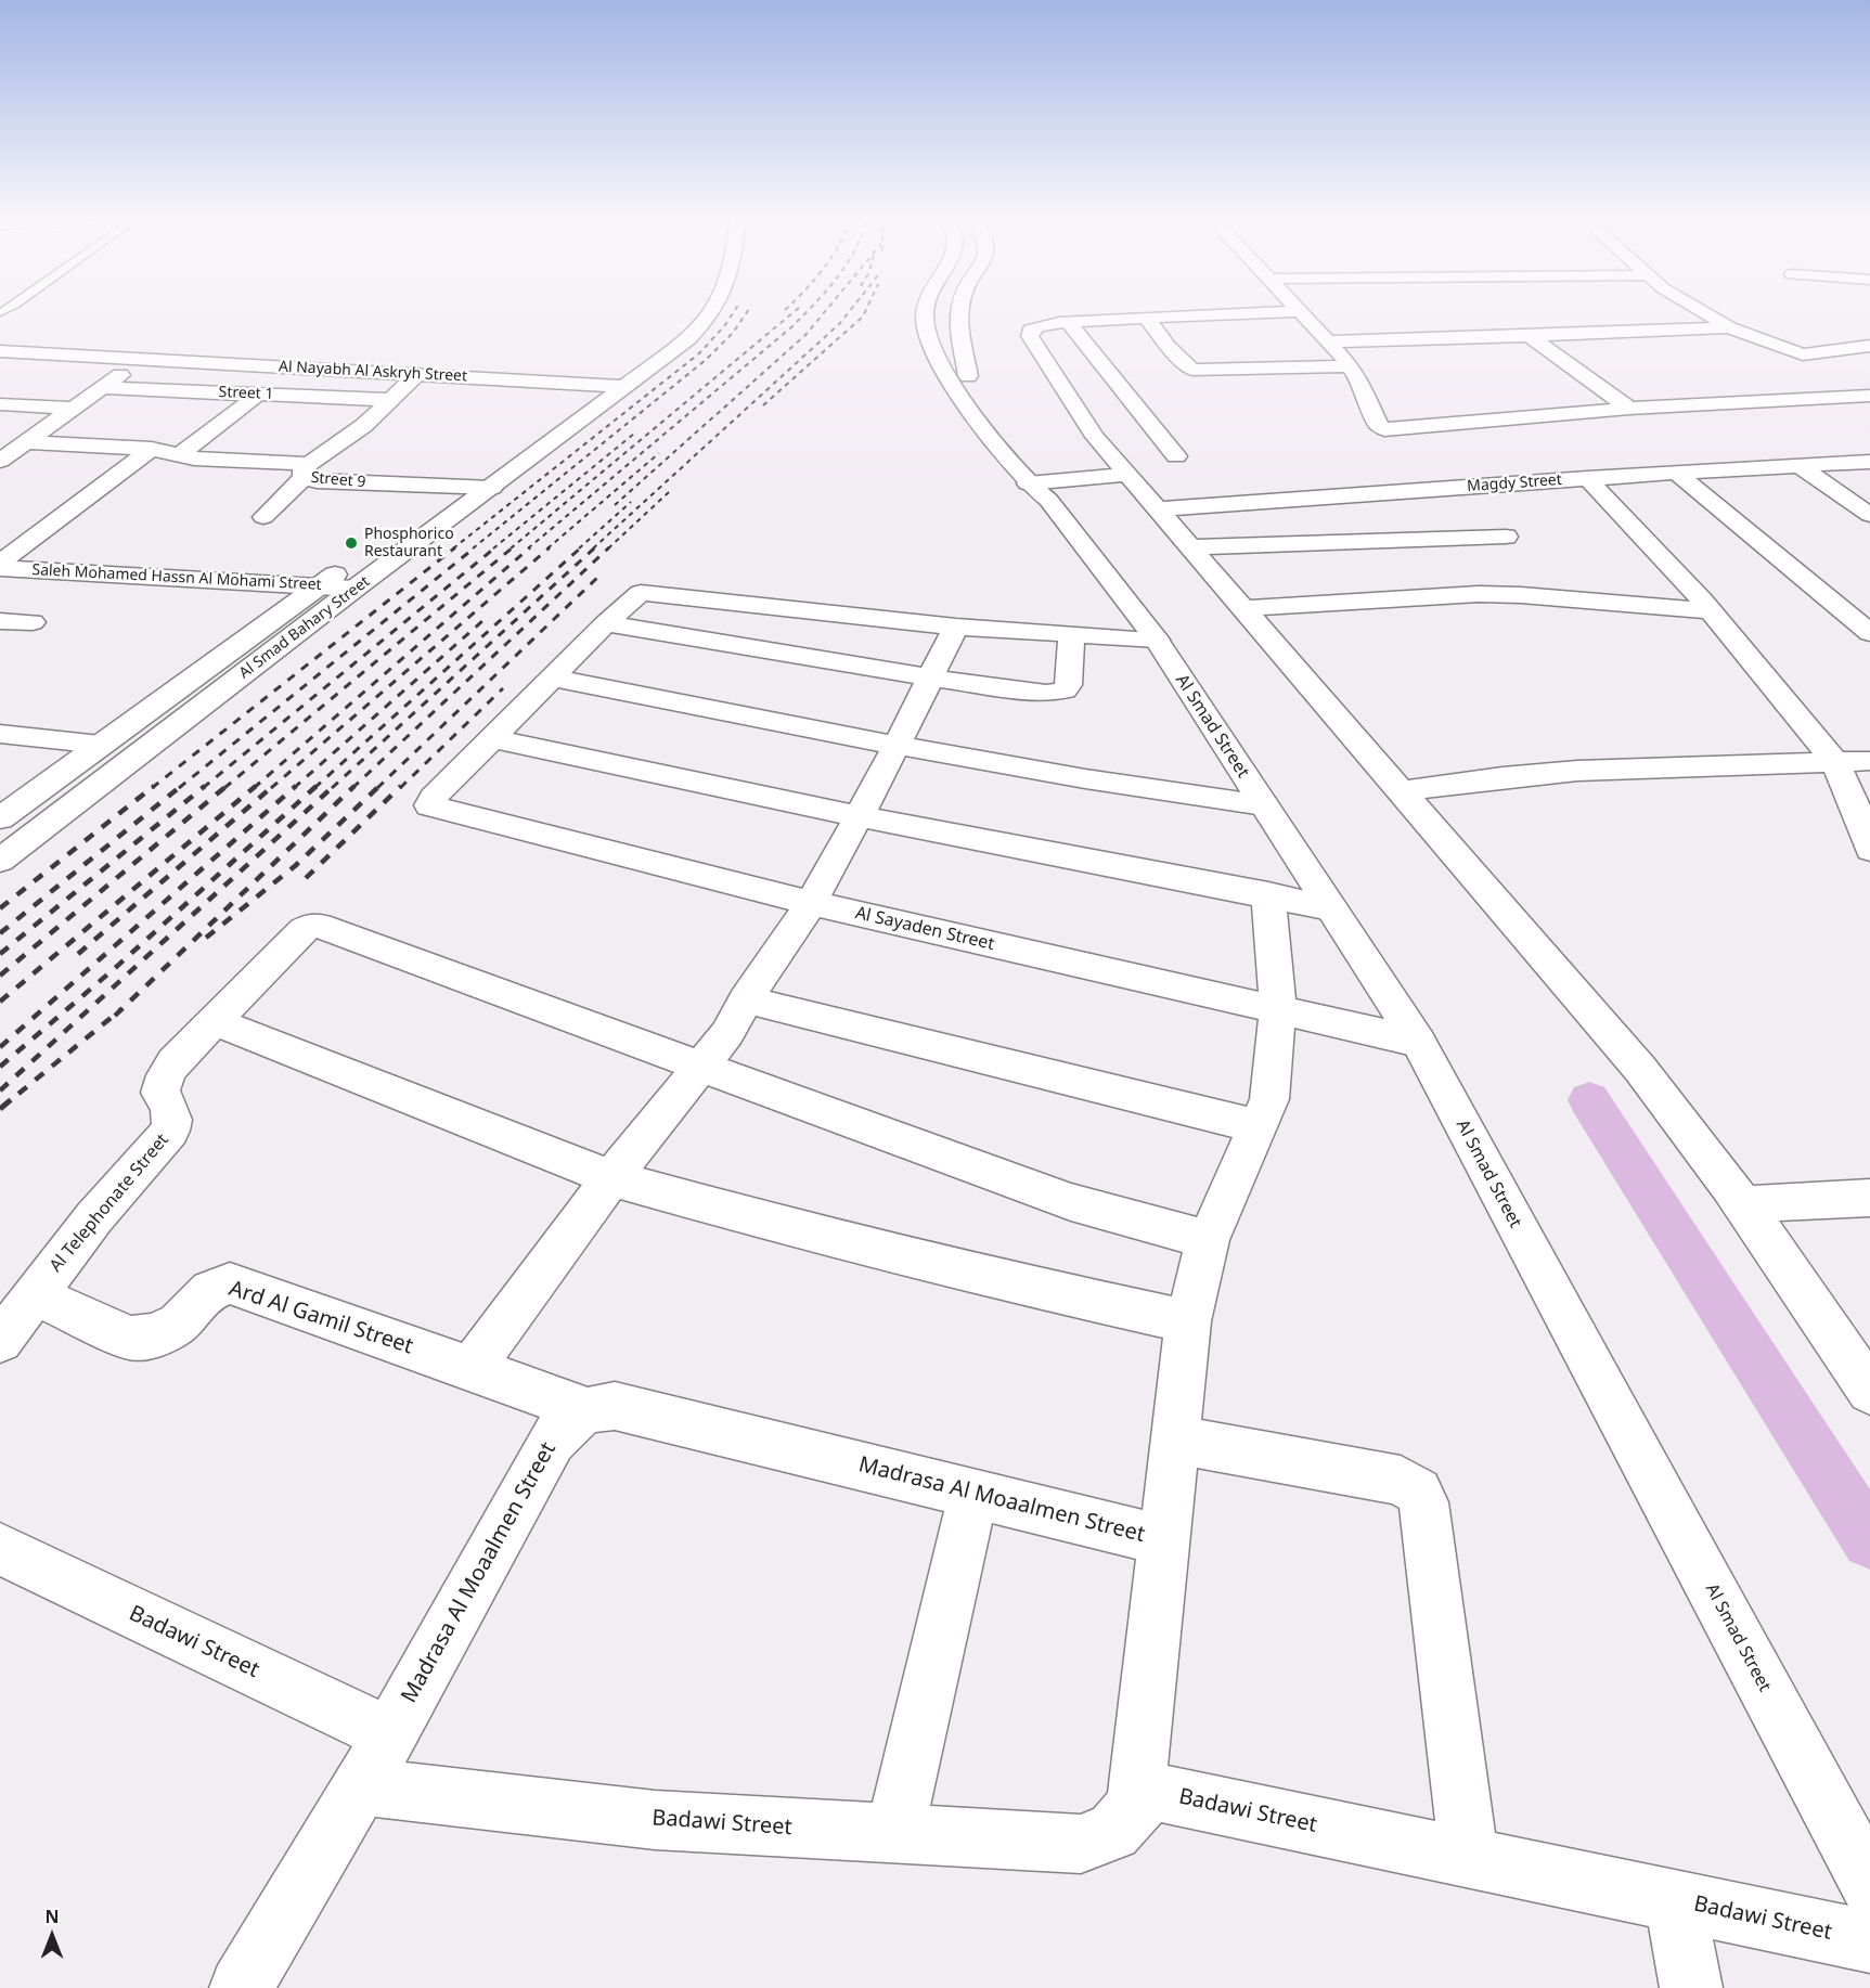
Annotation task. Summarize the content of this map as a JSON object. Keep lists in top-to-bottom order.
{
  "streets": {
    "main road": [
      "Al Nayabh Al Askryh Street",
      "Street 1",
      "Street 9",
      "Magdy Street",
      "Saleh Mohamed Hassn Al Mohami Street",
      "Al Smad Bahary Street",
      "Al Smad Street",
      "Al Sayaden Street",
      "Al Telephonate Street",
      "Ard Al Gamil Street",
      "Madrasa Al Moaalmen Street",
      "Badawi Street"
    ]
  },
  "crossings": [
    ["Al Nayabh Al Askryh Street", "Street 9"],
    ["Al Nayabh Al Askryh Street", "Al Smad Bahary Street"],
    ["Street 1", "Street 9"],
    ["Street 9", "Al Smad Bahary Street"],
    ["Saleh Mohamed Hassn Al Mohami Street", "Al Smad Bahary Street"],
    ["Al Smad Street", "Al Sayaden Street"],
    ["Al Telephonate Street", "Ard Al Gamil Street"],
    ["Ard Al Gamil Street", "Madrasa Al Moaalmen Street"],
    ["Madrasa Al Moaalmen Street", "Badawi Street"]
  ],
  "places": ["Phosphorico Restaurant"],
  "north": "top"
}
